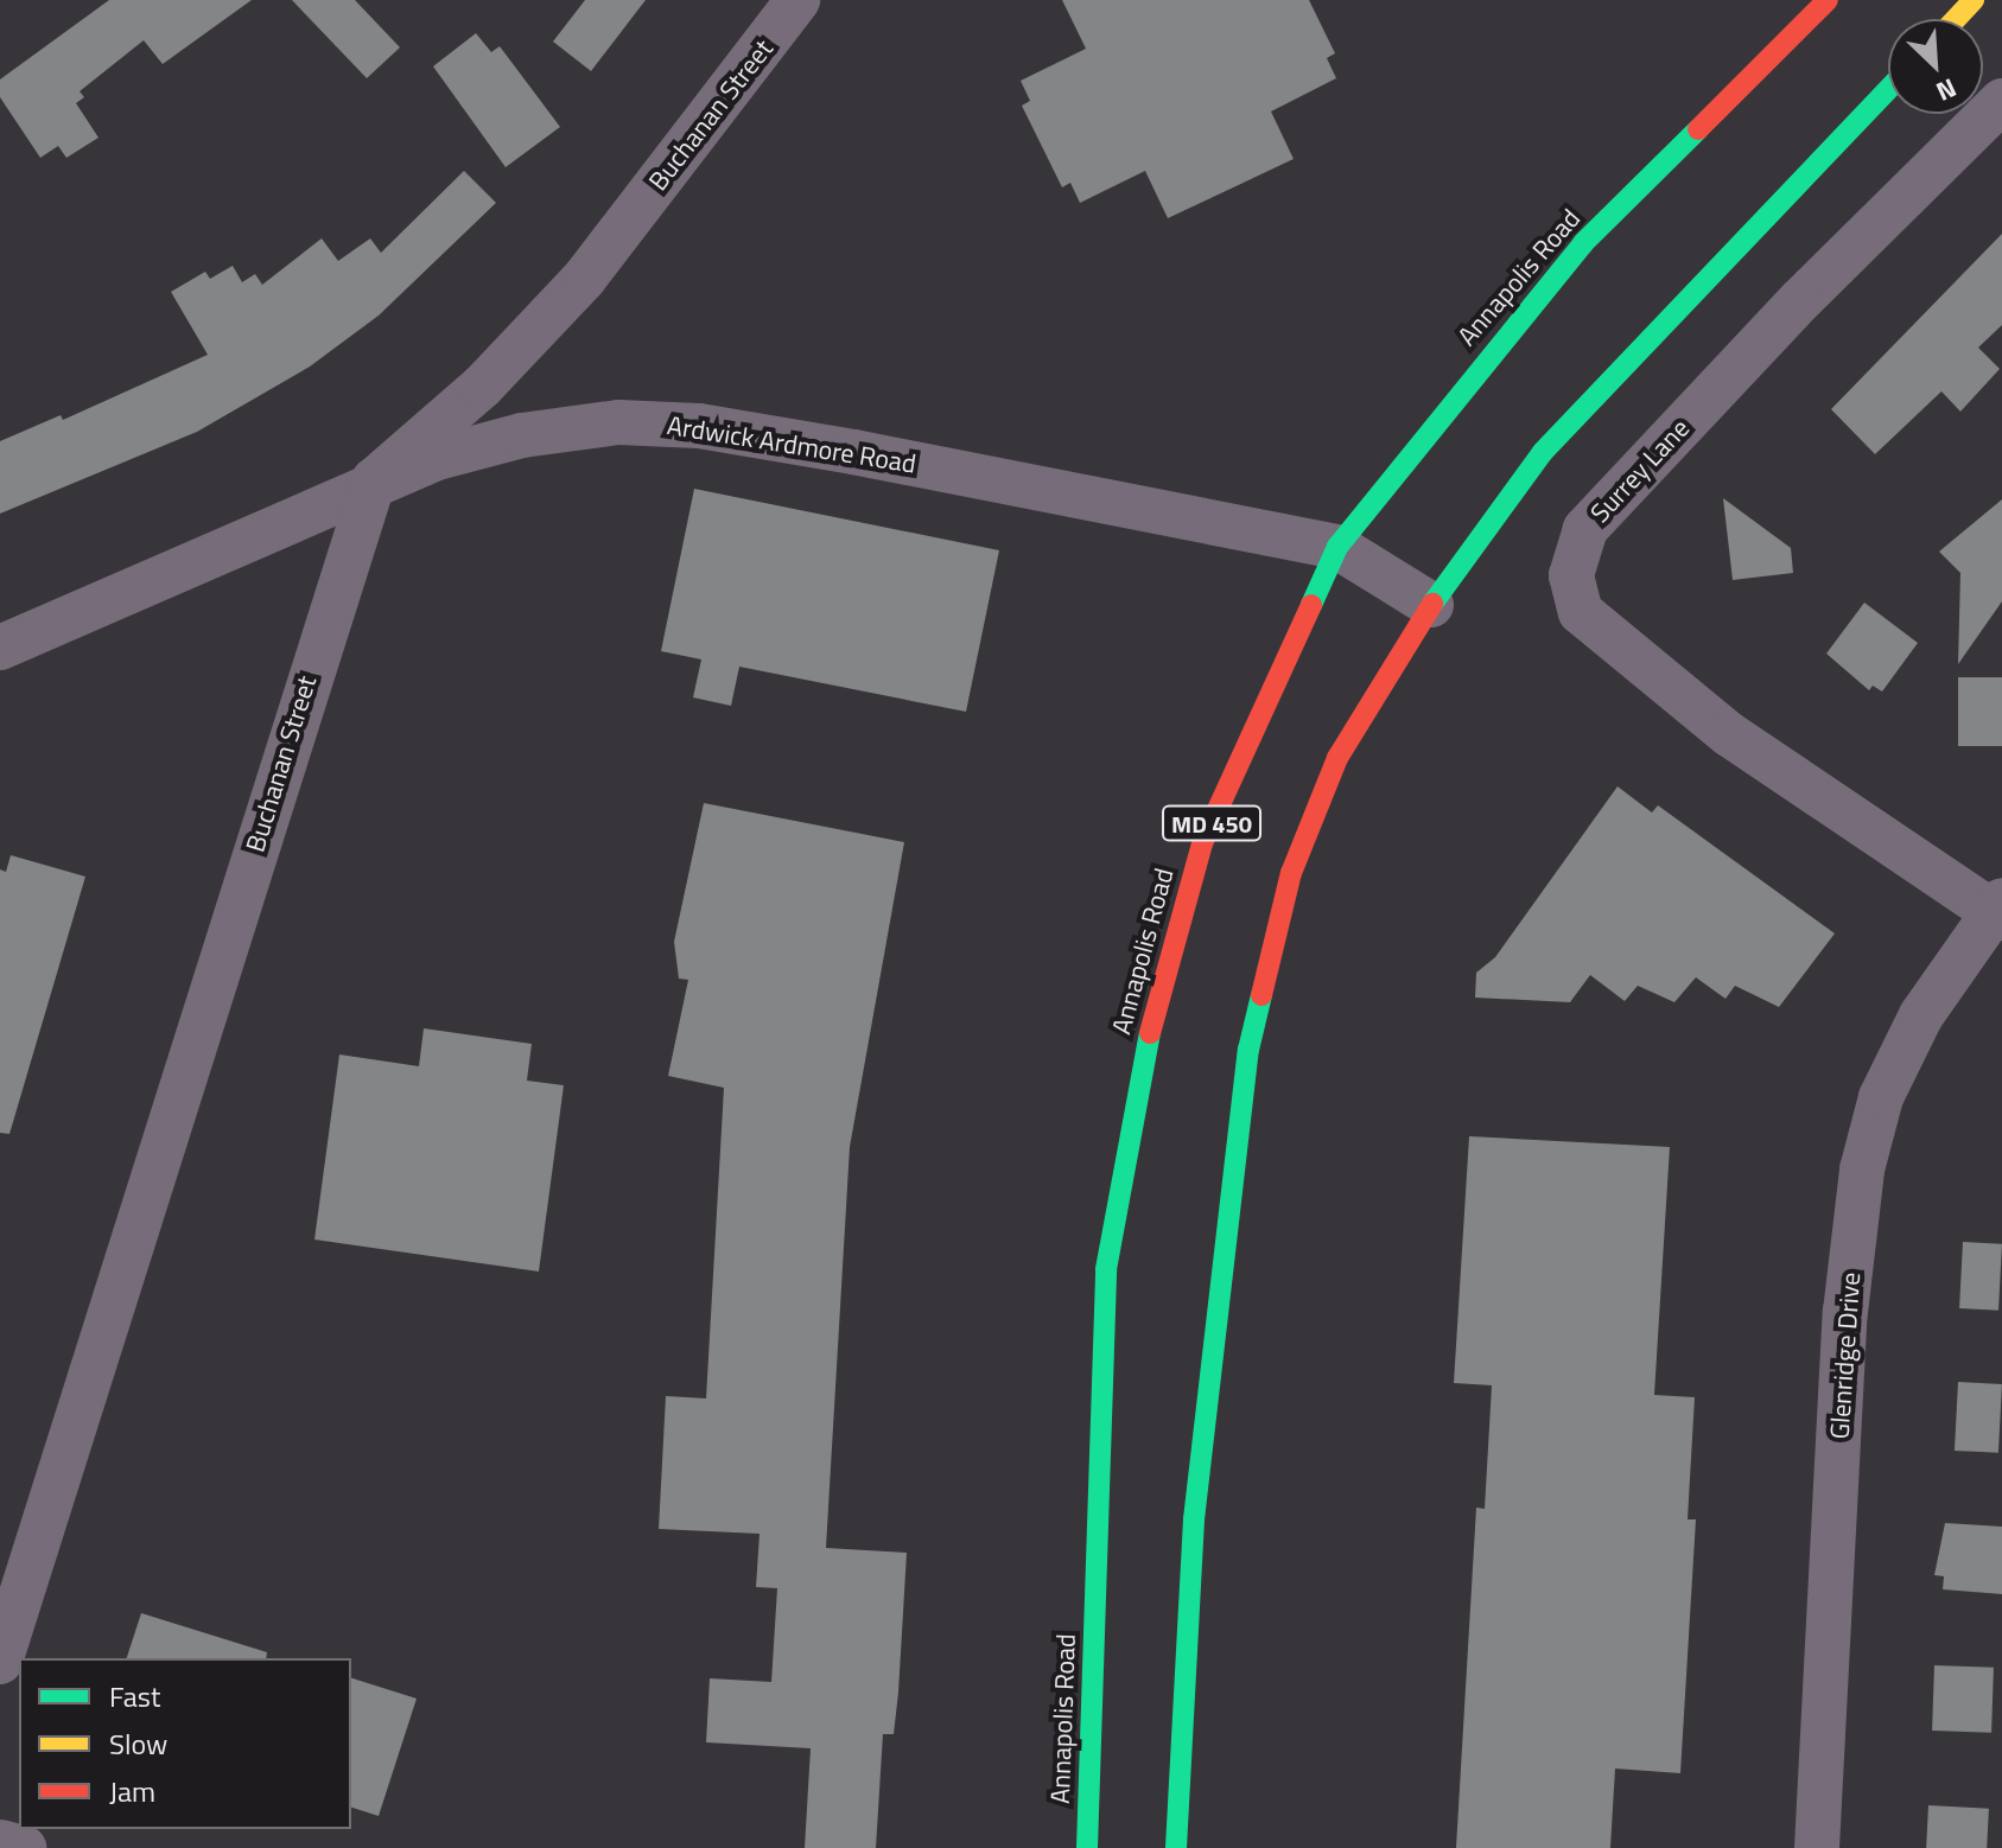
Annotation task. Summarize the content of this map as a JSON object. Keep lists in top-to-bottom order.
{
  "streets": {
    "main road": ["Annapolis Road", "MD 450"],
    "street": [
      "Buchanan Street",
      "Ardwick Ardmore Road",
      "Surrey Lane",
      "Glenridge Drive"
    ]
  },
  "crossings": [
    ["Buchanan Street", "Ardwick Ardmore Road"],
    ["Annapolis Road", "Ardwick Ardmore Road"],
    ["Ardwick Ardmore Road", "MD 450"],
    ["Surrey Lane", "Glenridge Drive"]
  ],
  "legend": ["Fast", "Slow", "Jam"],
  "north": "bottom right"
}
